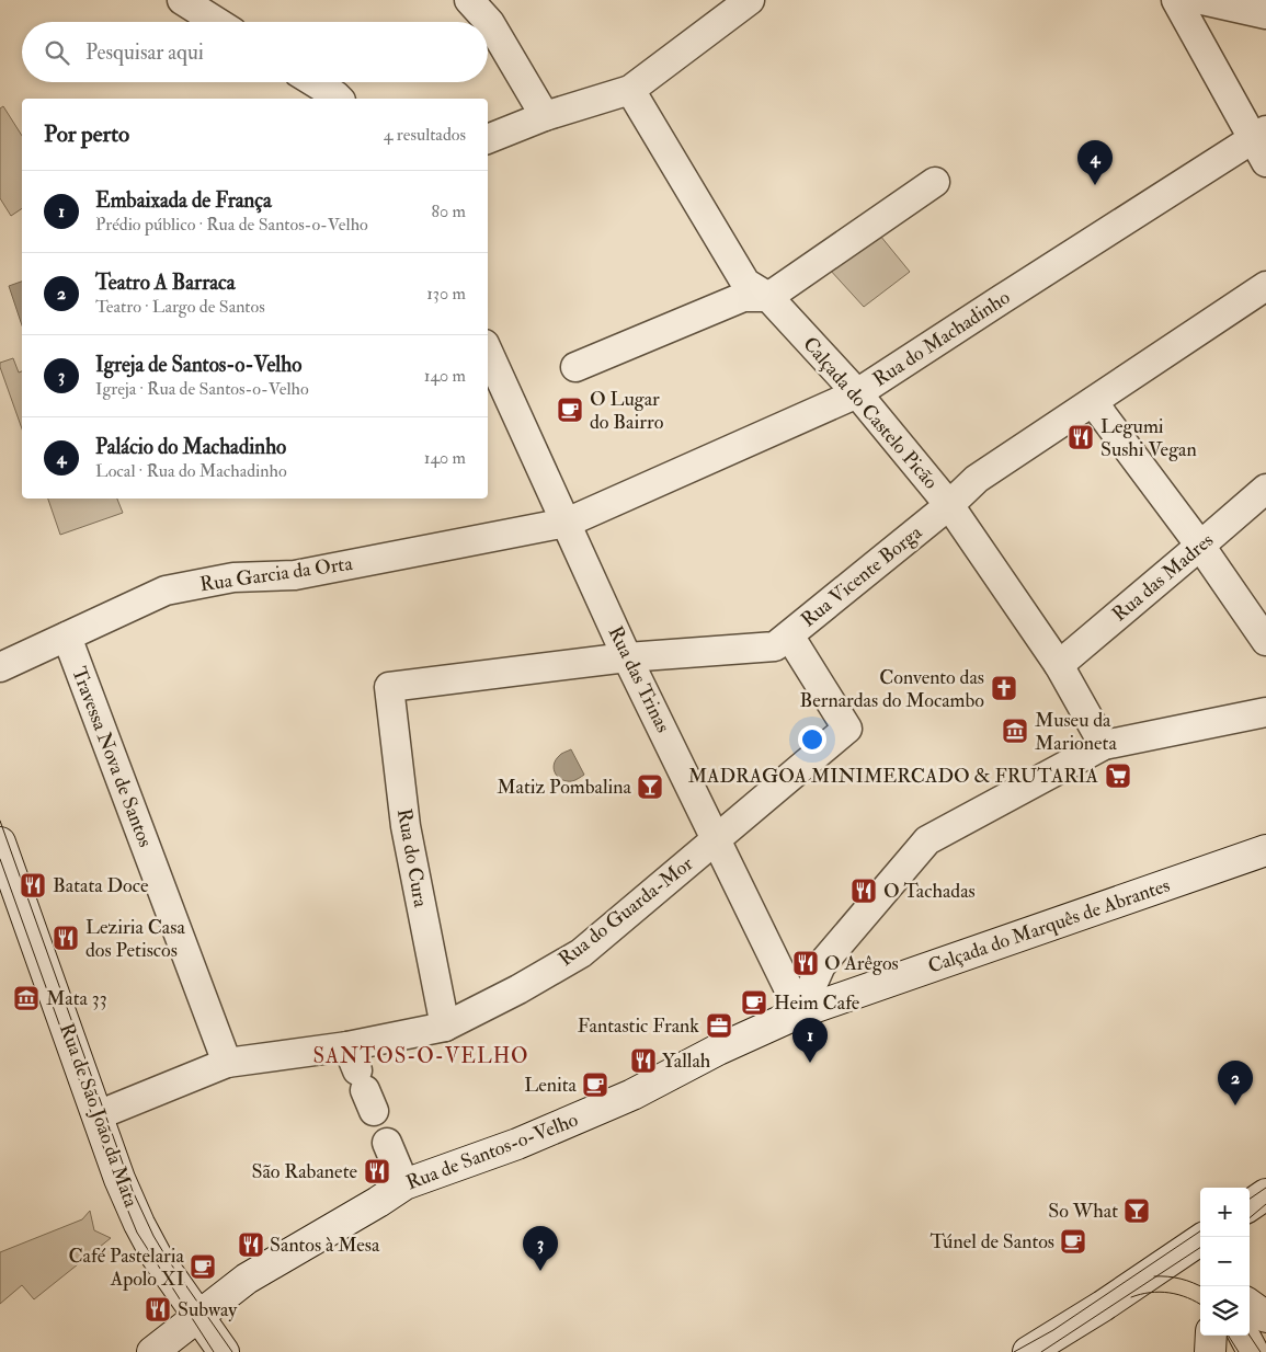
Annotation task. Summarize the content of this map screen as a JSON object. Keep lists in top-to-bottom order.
{
  "streets": {
    "street": [
      "Rua do Machadinho",
      "Calçada do Castelo Picão",
      "Rua Garcia da Orta",
      "Rua Vicente Borga",
      "Rua das Madres",
      "Rua das Trinas",
      "Travessa Nova de Santos",
      "Rua do Cura",
      "Rua do Guarda-Mor",
      "Calçada do Marquês de Abrantes",
      "Rua de São João da Mata",
      "Rua de Santos-o-Velho"
    ]
  },
  "crossings": [
    ["Rua do Machadinho", "Calçada do Castelo Picão"],
    ["Rua do Machadinho", "Rua Garcia da Orta"],
    ["Rua do Machadinho", "Rua das Trinas"],
    ["Calçada do Castelo Picão", "Rua Vicente Borga"],
    ["Calçada do Castelo Picão", "Rua das Madres"],
    ["Rua Garcia da Orta", "Rua das Trinas"],
    ["Rua Garcia da Orta", "Travessa Nova de Santos"],
    ["Rua Vicente Borga", "Rua das Trinas"],
    ["Rua Vicente Borga", "Rua do Cura"],
    ["Rua Vicente Borga", "Rua do Guarda-Mor"],
    ["Rua das Trinas", "Rua do Guarda-Mor"],
    ["Rua das Trinas", "Calçada do Marquês de Abrantes"],
    ["Rua das Trinas", "Rua de Santos-o-Velho"],
    ["Travessa Nova de Santos", "Rua do Guarda-Mor"],
    ["Rua do Cura", "Rua do Guarda-Mor"],
    ["Rua do Guarda-Mor", "Rua de São João da Mata"],
    ["Calçada do Marquês de Abrantes", "Rua de Santos-o-Velho"],
    ["Rua de São João da Mata", "Rua de Santos-o-Velho"]
  ],
  "districts": ["SANTOS-O-VELHO"],
  "places": {
    "cafe": [
      "O Lugar do Bairro",
      "Heim Cafe",
      "Lenita",
      "Túnel de Santos",
      "Café Pastelaria Apolo XI"
    ],
    "restaurant": [
      "Legumi Sushi Vegan",
      "Batata Doce",
      "O Tachadas",
      "Leziria Casa dos Petiscos",
      "O Arêgos",
      "Yallah",
      "São Rabanete",
      "Santos à Mesa",
      "Subway"
    ],
    "church": ["Convento das Bernardas do Mocambo"],
    "museum": ["Museu da Marioneta", "Mata 33"],
    "supermarket": ["MADRAGOA MINIMERCADO & FRUTARIA"],
    "bar": ["Matiz Pombalina", "So What"],
    "office": ["Fantastic Frank"]
  },
  "page": {
    "search": "Pesquisar aqui",
    "heading": ["Por perto", "4 resultados"],
    "pins": [
      "4",
      "1",
      "2",
      "3"
    ],
    "list": [
      {
        "mark": "1",
        "name": "Embaixada de França",
        "note": "Prédio público · Rua de Santos-o-Velho",
        "value": "80 m"
      },
      {
        "mark": "2",
        "name": "Teatro A Barraca",
        "note": "Teatro · Largo de Santos",
        "value": "130 m"
      },
      {
        "mark": "3",
        "name": "Igreja de Santos-o-Velho",
        "note": "Igreja · Rua de Santos-o-Velho",
        "value": "140 m"
      },
      {
        "mark": "4",
        "name": "Palácio do Machadinho",
        "note": "Local · Rua do Machadinho",
        "value": "140 m"
      }
    ],
    "map_buttons": ["+", "−"]
  }
}
